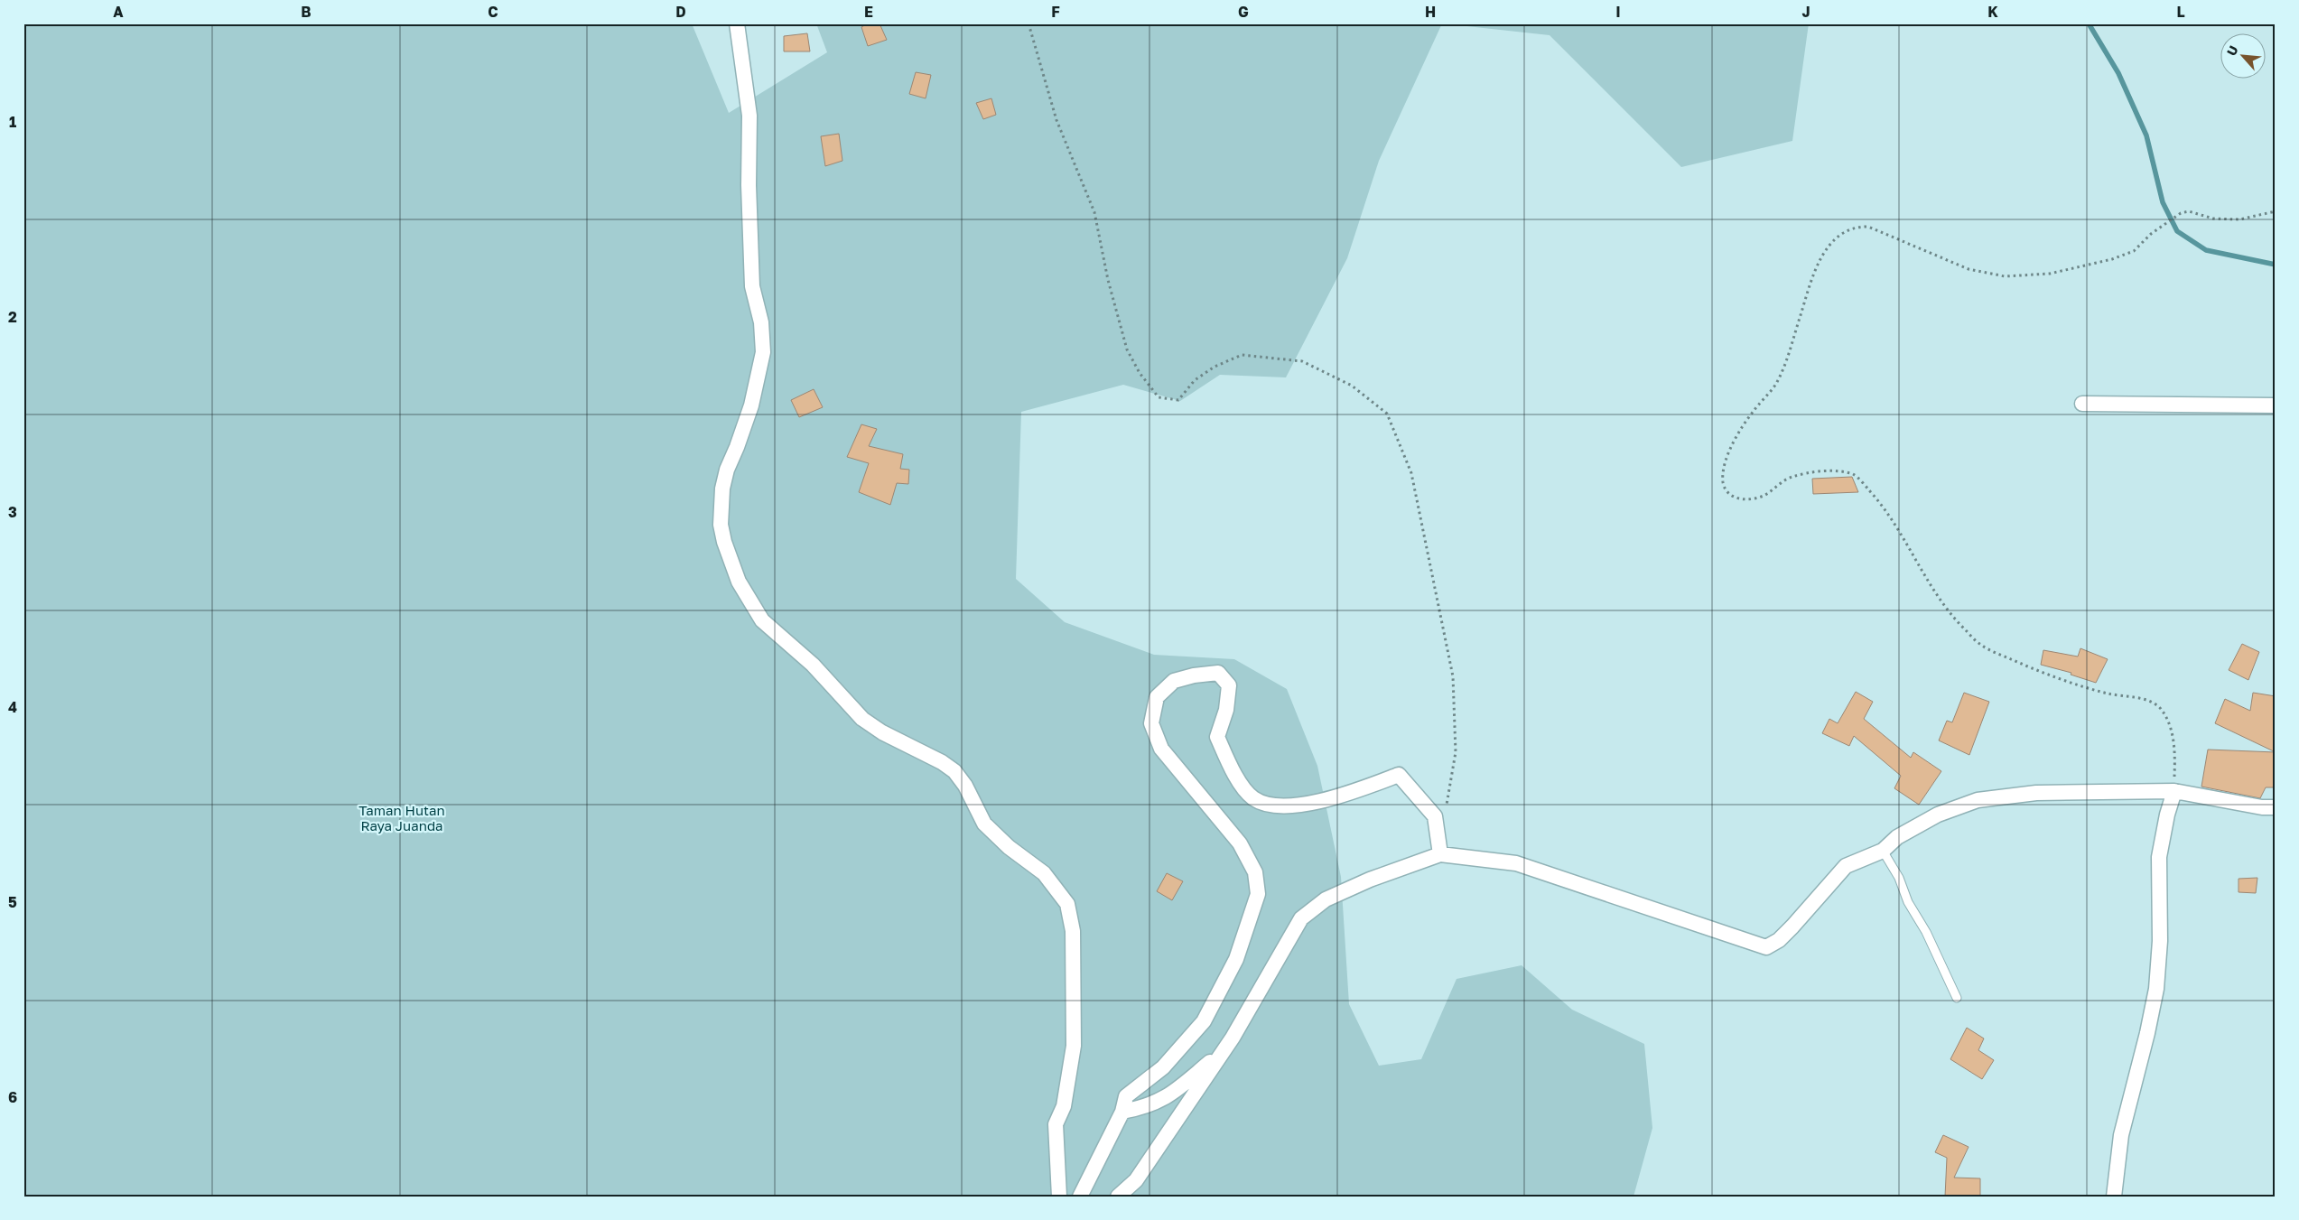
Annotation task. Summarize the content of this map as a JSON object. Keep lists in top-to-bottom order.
{
  "parks": ["Taman Hutan Raya Juanda"],
  "north": "top left",
  "grid": {
    "columns": [
      "A",
      "B",
      "C",
      "D",
      "E",
      "F",
      "G",
      "H",
      "I",
      "J",
      "K",
      "L"
    ],
    "rows": [
      "1",
      "2",
      "3",
      "4",
      "5",
      "6"
    ]
  }
}
